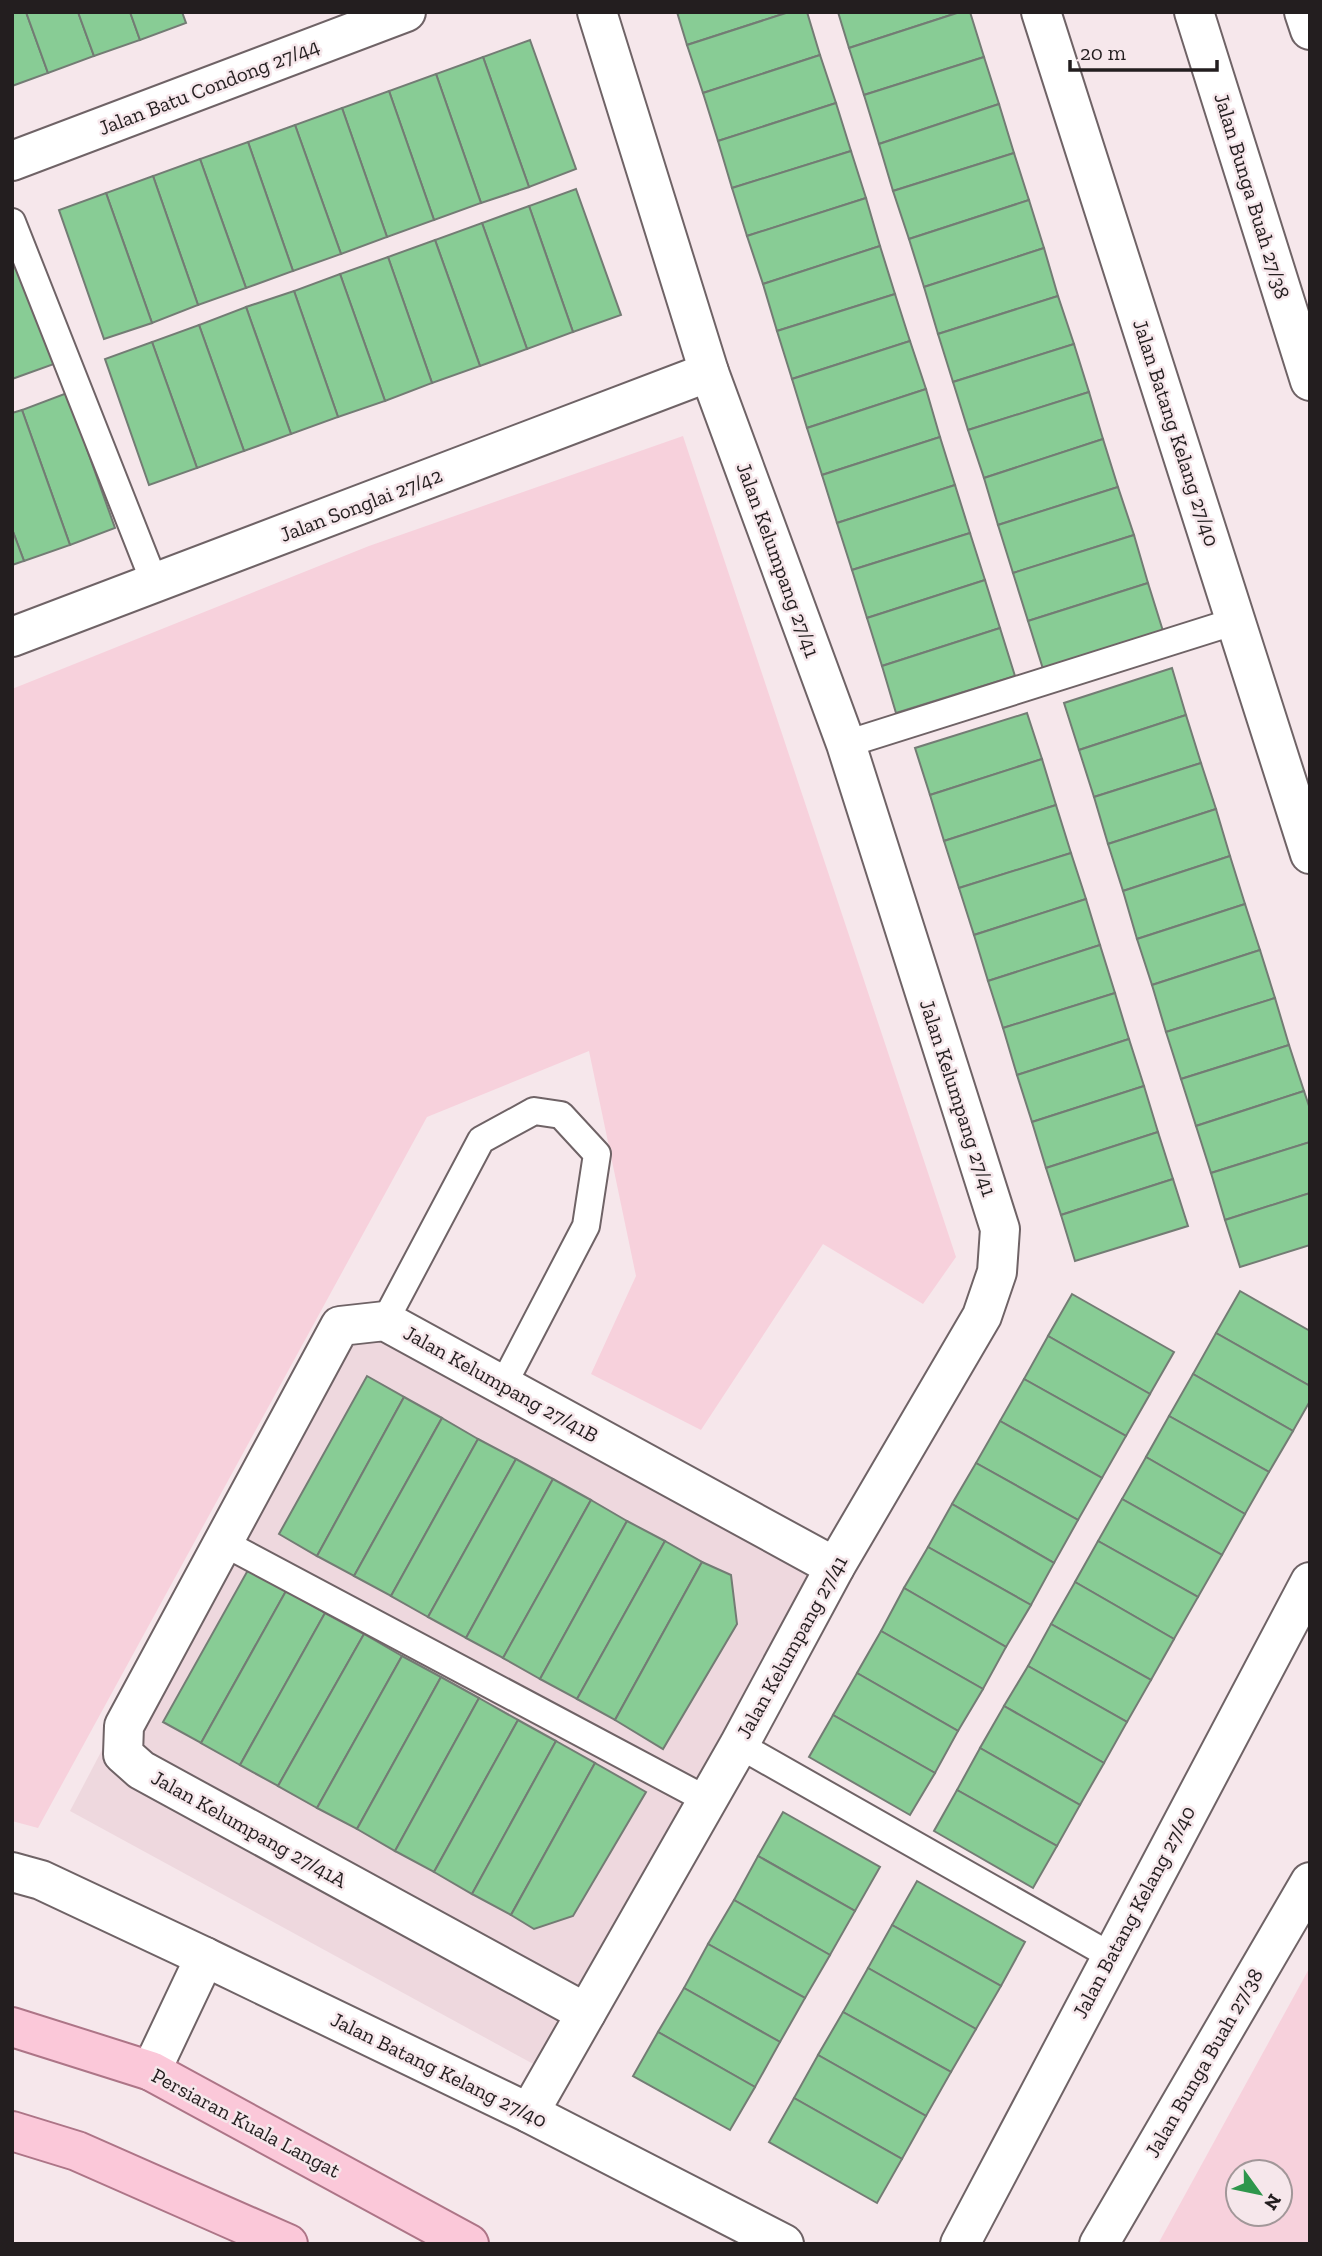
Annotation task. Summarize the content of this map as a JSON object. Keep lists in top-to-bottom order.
{
  "streets": {
    "main road": ["Persiaran Kuala Langat"],
    "street": [
      "Jalan Batu Condong 27/44",
      "Jalan Bunga Buah 27/38",
      "Jalan Batang Kelang 27/40",
      "Jalan Songlai 27/42",
      "Jalan Kelumpang 27/41",
      "Jalan Kelumpang 27/41B",
      "Jalan Kelumpang 27/41A"
    ]
  },
  "crossings": [
    ["Jalan Batang Kelang 27/40", "Jalan Kelumpang 27/41"],
    ["Jalan Songlai 27/42", "Jalan Kelumpang 27/41"],
    ["Jalan Kelumpang 27/41", "Jalan Kelumpang 27/41B"],
    ["Jalan Kelumpang 27/41", "Jalan Kelumpang 27/41A"],
    ["Jalan Kelumpang 27/41B", "Jalan Kelumpang 27/41A"]
  ],
  "scale_bar": "20 m",
  "north": "bottom right"
}
